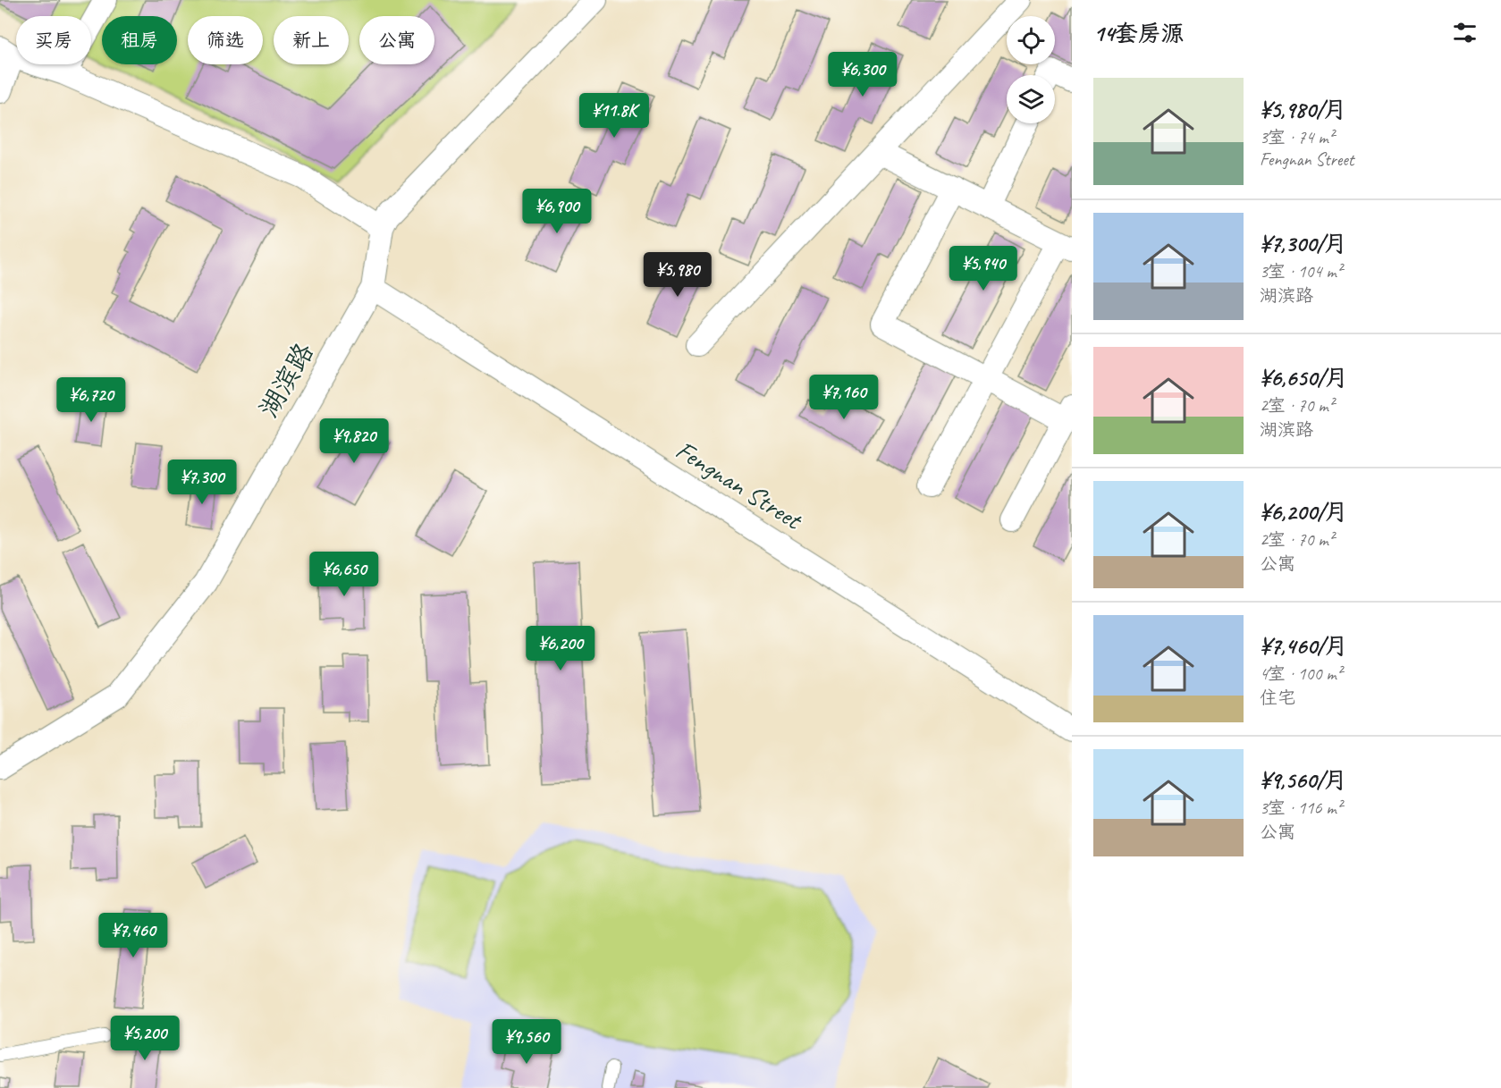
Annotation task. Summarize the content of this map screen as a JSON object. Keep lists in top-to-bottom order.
{
  "streets": {
    "street": ["湖滨路", "Fengnan Street"]
  },
  "crossings": [
    ["湖滨路", "Fengnan Street"]
  ],
  "page": {
    "heading": "14套房源",
    "chip": [
      "买房",
      "租房",
      "筛选",
      "新上",
      "公寓"
    ],
    "price": [
      "¥6,300",
      "¥11.8K",
      "¥6,900",
      "¥5,940",
      "¥5,980",
      "¥7,160",
      "¥6,720",
      "¥9,820",
      "¥7,300",
      "¥6,650",
      "¥6,200",
      "¥7,460",
      "¥5,200",
      "¥9,560"
    ],
    "list": [
      {
        "name": "¥5,980/月",
        "note": "3室 · 74 m² · Fengnan Street"
      },
      {
        "name": "¥7,300/月",
        "note": "3室 · 104 m² · 湖滨路"
      },
      {
        "name": "¥6,650/月",
        "note": "2室 · 70 m² · 湖滨路"
      },
      {
        "name": "¥6,200/月",
        "note": "2室 · 70 m² · 公寓"
      },
      {
        "name": "¥7,460/月",
        "note": "4室 · 100 m² · 住宅"
      },
      {
        "name": "¥9,560/月",
        "note": "3室 · 116 m² · 公寓"
      }
    ]
  }
}
